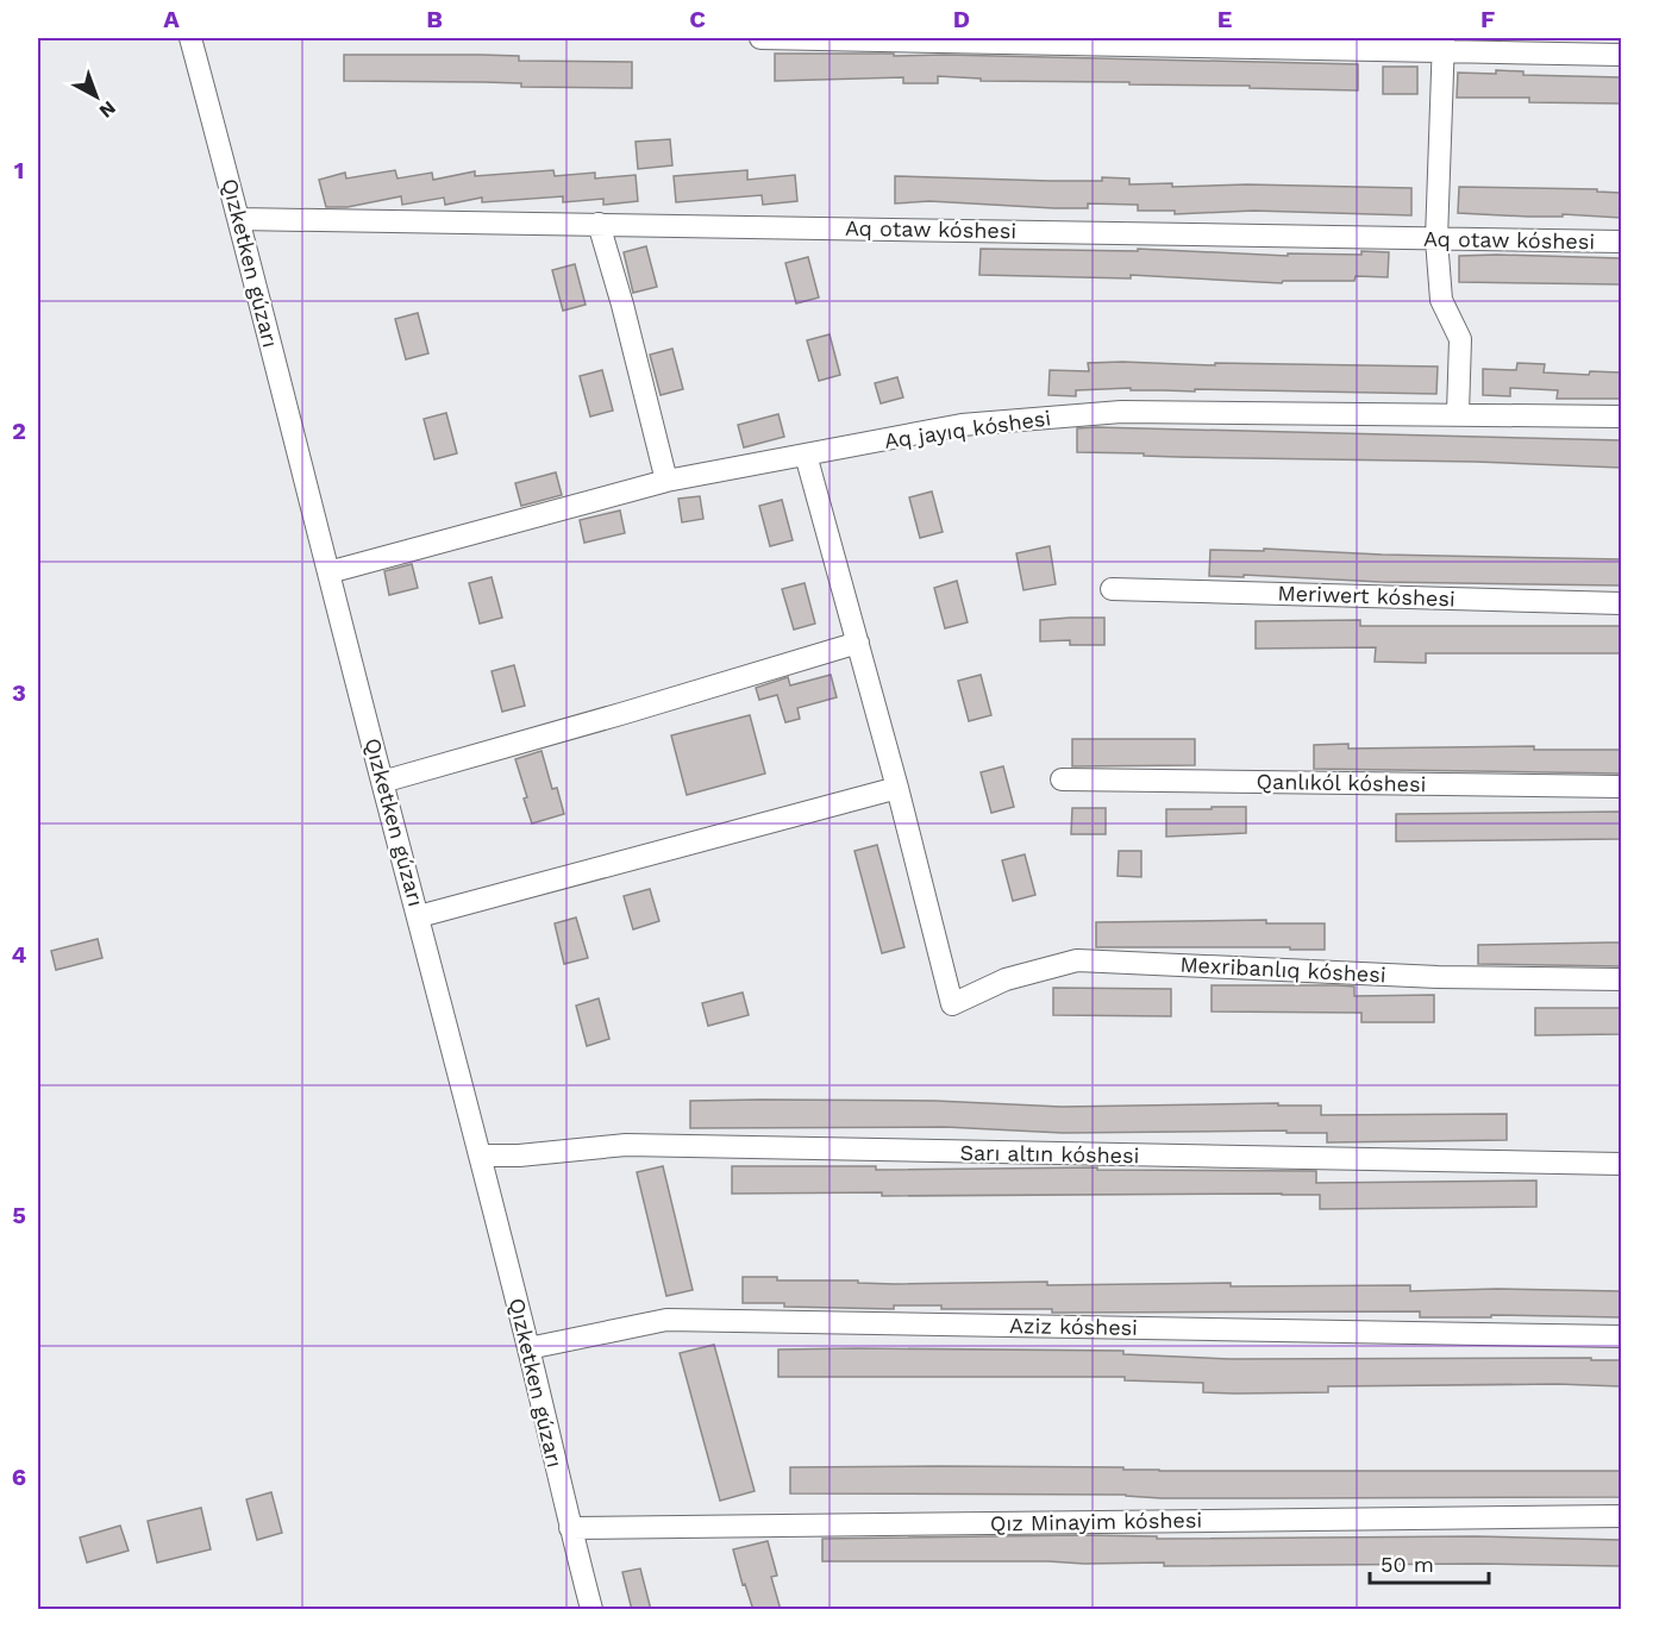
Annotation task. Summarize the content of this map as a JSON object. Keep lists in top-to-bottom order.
{
  "streets": {
    "street": [
      "Aq otaw kóshesi",
      "Qızketken gúzarı",
      "Aq jayıq kóshesi",
      "Meriwert kóshesi",
      "Qanlıkól kóshesi",
      "Mexribanlıq kóshesi",
      "Sarı altın kóshesi",
      "Aziz kóshesi",
      "Qız Minayim kóshesi"
    ]
  },
  "crossings": [
    ["Aq otaw kóshesi", "Qızketken gúzarı"],
    ["Qızketken gúzarı", "Aq jayıq kóshesi"],
    ["Qızketken gúzarı", "Sarı altın kóshesi"],
    ["Qızketken gúzarı", "Aziz kóshesi"],
    ["Qızketken gúzarı", "Qız Minayim kóshesi"]
  ],
  "scale_bar": "50 m",
  "north": "bottom right",
  "grid": {
    "columns": [
      "A",
      "B",
      "C",
      "D",
      "E",
      "F"
    ],
    "rows": [
      "1",
      "2",
      "3",
      "4",
      "5",
      "6"
    ]
  }
}
